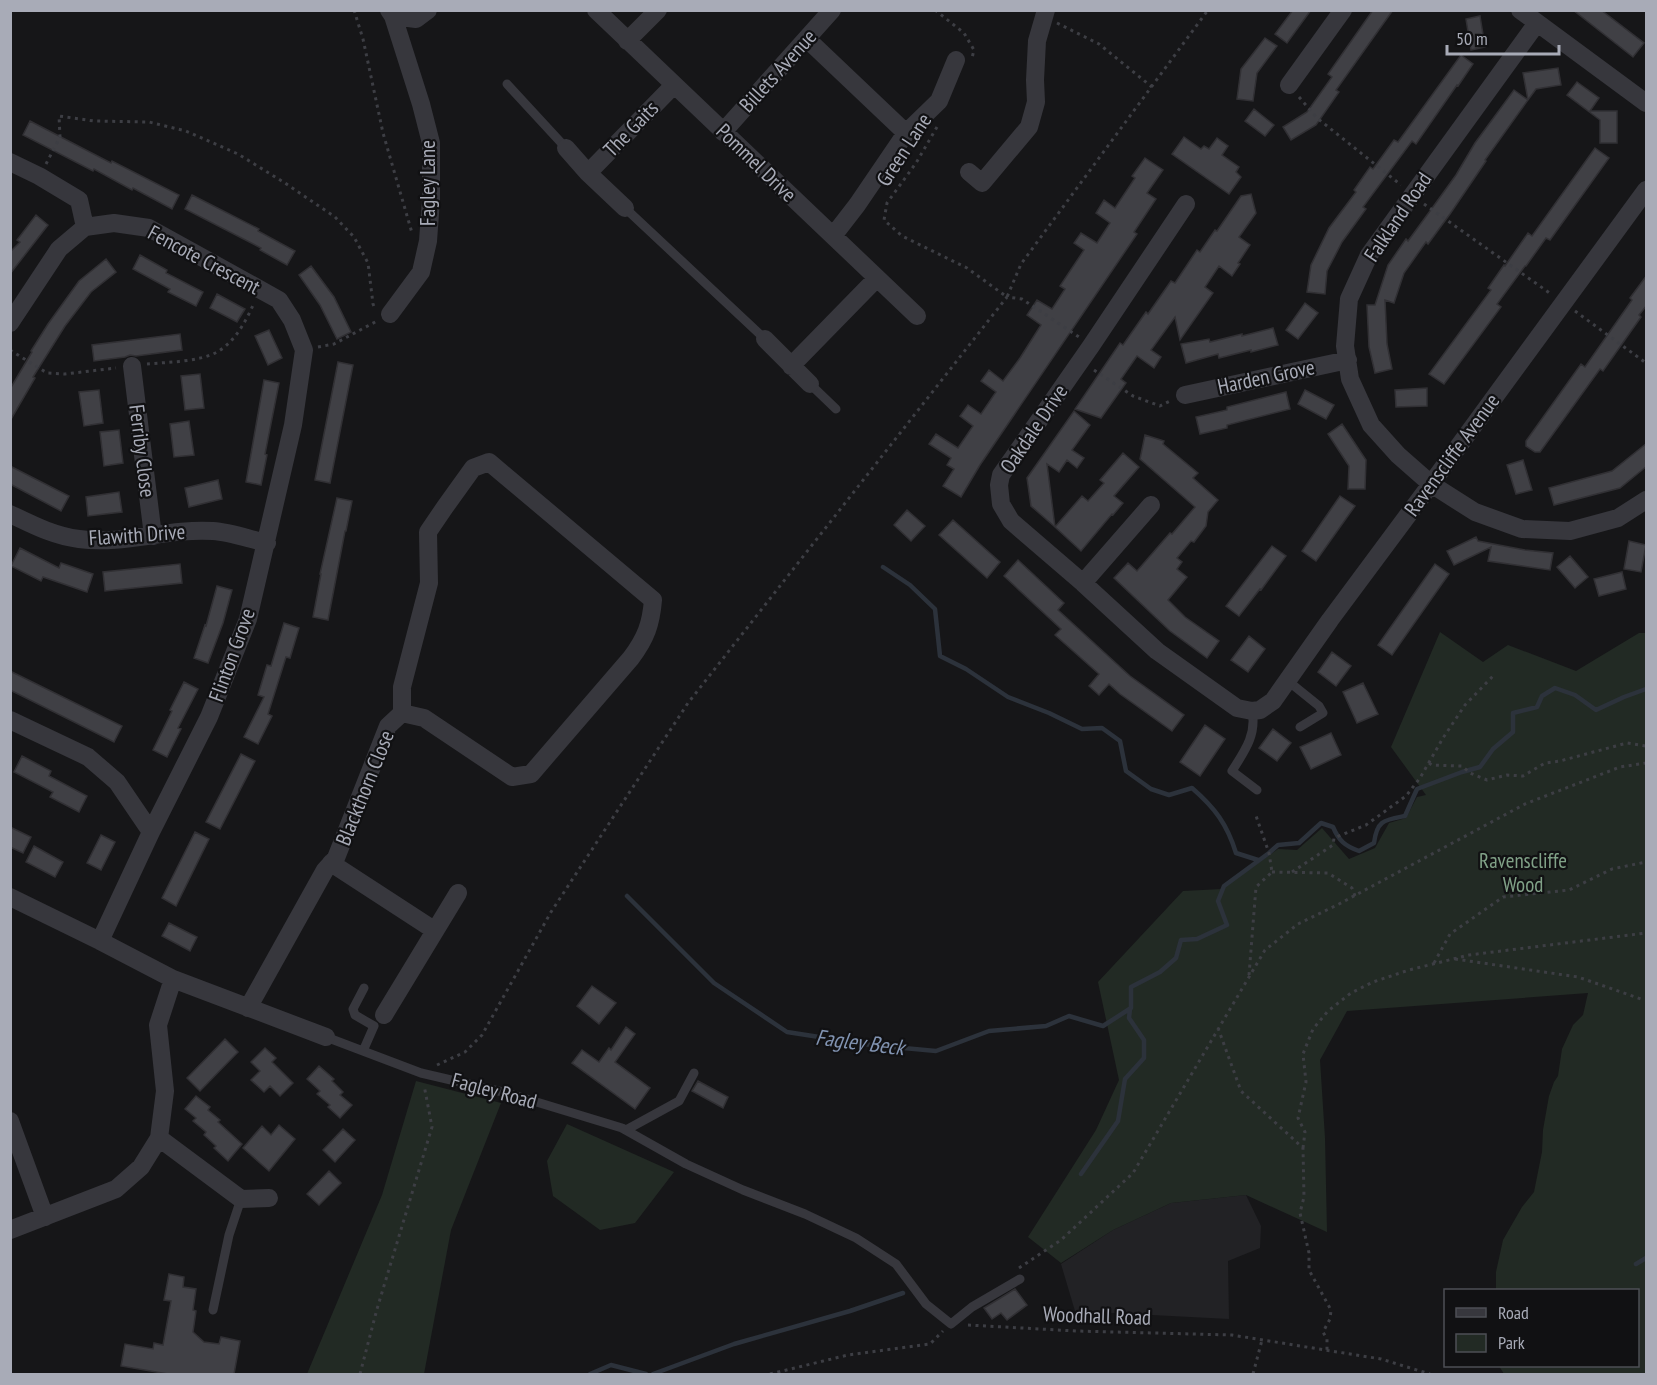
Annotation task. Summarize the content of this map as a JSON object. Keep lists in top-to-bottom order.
{
  "streets": {
    "street": [
      "Billets Avenue",
      "The Gaits",
      "Pommel Drive",
      "Fagley Lane",
      "Falkland Road",
      "Fencote Crescent",
      "Harden Grove",
      "Oakdale Drive",
      "Ferriby Close",
      "Ravenscliffe Avenue",
      "Flawith Drive",
      "Flinton Grove",
      "Blackthorn Close",
      "Fagley Road"
    ],
    "path": ["Green Lane", "Woodhall Road"]
  },
  "crossings": [
    ["Billets Avenue", "Pommel Drive"],
    ["The Gaits", "Pommel Drive"],
    ["Falkland Road", "Harden Grove"],
    ["Falkland Road", "Ravenscliffe Avenue"],
    ["Fencote Crescent", "Flinton Grove"],
    ["Oakdale Drive", "Ravenscliffe Avenue"],
    ["Ferriby Close", "Flawith Drive"],
    ["Flawith Drive", "Flinton Grove"],
    ["Flinton Grove", "Fagley Road"],
    ["Blackthorn Close", "Fagley Road"],
    ["Fagley Road", "Woodhall Road"]
  ],
  "water": ["Fagley Beck"],
  "parks": ["Ravenscliffe Wood"],
  "legend": ["Road", "Park"],
  "scale_bar": "50 m"
}
